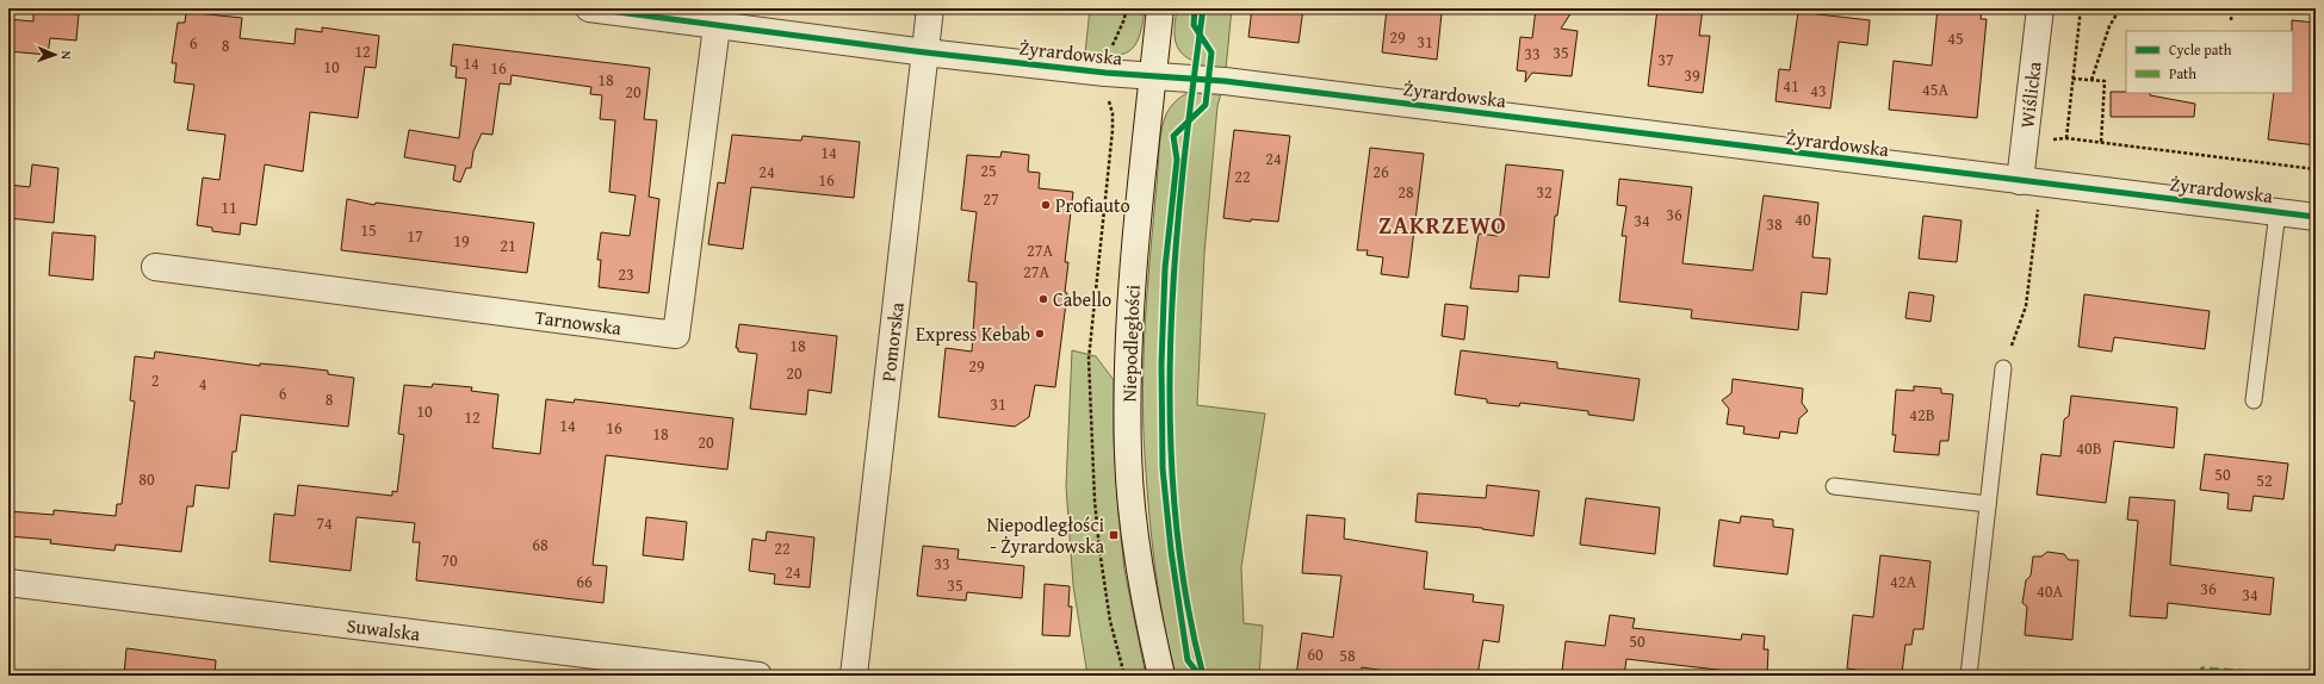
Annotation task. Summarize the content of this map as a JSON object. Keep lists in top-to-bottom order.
{
  "streets": {
    "street": [
      "Żyrardowska",
      "Wiślicka",
      "Tarnowska",
      "Pomorska",
      "Niepodległości",
      "Suwalska"
    ]
  },
  "crossings": [
    ["Żyrardowska", "Wiślicka"],
    ["Żyrardowska", "Tarnowska"],
    ["Żyrardowska", "Pomorska"],
    ["Żyrardowska", "Niepodległości"]
  ],
  "districts": ["ZAKRZEWO"],
  "places": {
    "other": ["Profiauto", "Cabello", "Express Kebab"],
    "transit": ["Niepodległości - Żyrardowska"]
  },
  "house_numbers": [
    "29",
    "45",
    "31",
    "6",
    "8",
    "12",
    "35",
    "33",
    "37",
    "14",
    "10",
    "16",
    "39",
    "18",
    "41",
    "45A",
    "43",
    "20",
    "14",
    "24",
    "25",
    "24",
    "26",
    "22",
    "16",
    "28",
    "32",
    "27",
    "11",
    "36",
    "40",
    "34",
    "38",
    "15",
    "17",
    "19",
    "21",
    "27A",
    "27A",
    "23",
    "18",
    "29",
    "20",
    "2",
    "4",
    "6",
    "8",
    "31",
    "10",
    "42B",
    "12",
    "14",
    "16",
    "18",
    "20",
    "40B",
    "50",
    "80",
    "52",
    "74",
    "68",
    "22",
    "70",
    "33",
    "24",
    "66",
    "42A",
    "35",
    "36",
    "40A",
    "34",
    "50",
    "60",
    "58"
  ],
  "legend": ["Cycle path", "Path"],
  "north": "right"
}
